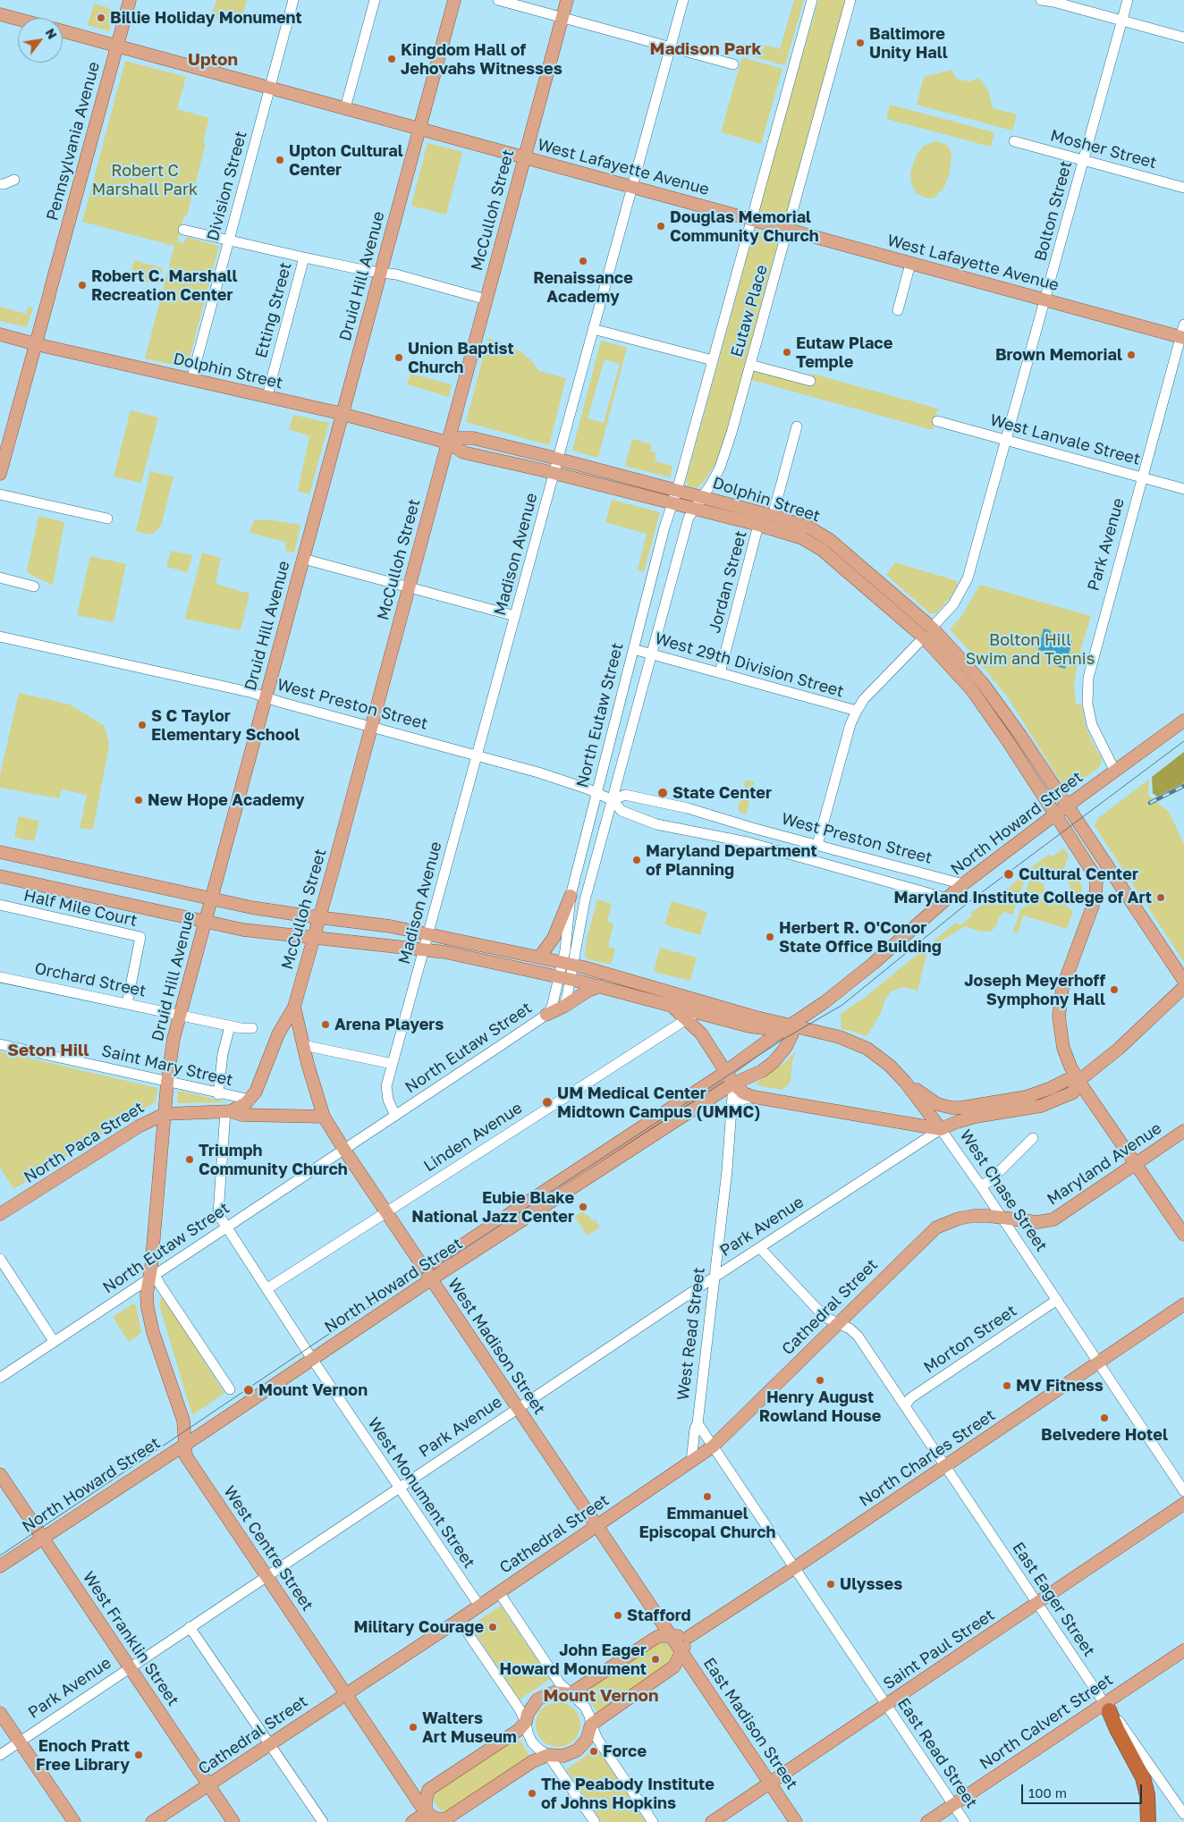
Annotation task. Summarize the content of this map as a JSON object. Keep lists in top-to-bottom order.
{
  "streets": {
    "main road": [
      "Pennsylvania Avenue",
      "West Lafayette Avenue",
      "McCulloh Street",
      "Druid Hill Avenue",
      "Dolphin Street",
      "North Howard Street",
      "North Paca Street",
      "Maryland Avenue",
      "West Chase Street",
      "Cathedral Street",
      "West Madison Street",
      "North Charles Street",
      "West Centre Street",
      "West Franklin Street",
      "Saint Paul Street",
      "North Calvert Street",
      "East Madison Street"
    ],
    "street": [
      "Mosher Street",
      "Division Street",
      "Bolton Street",
      "Etting Street",
      "Eutaw Place",
      "West Lanvale Street",
      "Park Avenue",
      "Madison Avenue",
      "Jordan Street",
      "West 29th Division Street",
      "West Preston Street",
      "North Eutaw Street",
      "Half Mile Court",
      "Orchard Street",
      "Saint Mary Street",
      "Linden Avenue",
      "West Read Street",
      "Morton Street",
      "West Monument Street",
      "East Eager Street",
      "East Read Street"
    ]
  },
  "crossings": [
    ["Pennsylvania Avenue", "West Lafayette Avenue"],
    ["Pennsylvania Avenue", "Dolphin Street"],
    ["Mosher Street", "Bolton Street"],
    ["West Lafayette Avenue", "Division Street"],
    ["West Lafayette Avenue", "McCulloh Street"],
    ["West Lafayette Avenue", "Bolton Street"],
    ["West Lafayette Avenue", "Druid Hill Avenue"],
    ["West Lafayette Avenue", "Eutaw Place"],
    ["West Lafayette Avenue", "Park Avenue"],
    ["West Lafayette Avenue", "Madison Avenue"],
    ["Division Street", "Dolphin Street"],
    ["McCulloh Street", "Dolphin Street"],
    ["McCulloh Street", "West Preston Street"],
    ["McCulloh Street", "Saint Mary Street"],
    ["McCulloh Street", "West Madison Street"],
    ["Bolton Street", "Dolphin Street"],
    ["Bolton Street", "West Lanvale Street"],
    ["Bolton Street", "West 29th Division Street"],
    ["Bolton Street", "West Preston Street"],
    ["Druid Hill Avenue", "Dolphin Street"],
    ["Druid Hill Avenue", "West Preston Street"],
    ["Druid Hill Avenue", "North Eutaw Street"],
    ["Druid Hill Avenue", "Orchard Street"],
    ["Druid Hill Avenue", "Saint Mary Street"],
    ["Druid Hill Avenue", "North Paca Street"],
    ["Druid Hill Avenue", "West Centre Street"],
    ["Etting Street", "Dolphin Street"],
    ["Eutaw Place", "Dolphin Street"],
    ["Eutaw Place", "North Eutaw Street"],
    ["Dolphin Street", "Madison Avenue"],
    ["Dolphin Street", "Jordan Street"],
    ["Dolphin Street", "North Eutaw Street"],
    ["Dolphin Street", "North Howard Street"],
    ["West Lanvale Street", "Park Avenue"],
    ["Park Avenue", "North Howard Street"],
    ["Park Avenue", "West Chase Street"],
    ["Park Avenue", "West Read Street"],
    ["Park Avenue", "West Madison Street"],
    ["Park Avenue", "West Monument Street"],
    ["Park Avenue", "West Centre Street"],
    ["Park Avenue", "East Eager Street"],
    ["Park Avenue", "West Franklin Street"],
    ["Madison Avenue", "West Preston Street"],
    ["Madison Avenue", "North Eutaw Street"],
    ["Jordan Street", "West 29th Division Street"],
    ["West 29th Division Street", "North Eutaw Street"],
    ["West Preston Street", "North Eutaw Street"],
    ["West Preston Street", "North Howard Street"],
    ["North Eutaw Street", "West Madison Street"],
    ["North Eutaw Street", "West Monument Street"],
    ["North Eutaw Street", "West Centre Street"],
    ["North Howard Street", "West Chase Street"],
    ["North Howard Street", "West Read Street"],
    ["North Howard Street", "West Madison Street"],
    ["North Howard Street", "West Monument Street"],
    ["North Howard Street", "West Centre Street"],
    ["North Howard Street", "West Franklin Street"],
    ["Half Mile Court", "Orchard Street"],
    ["Linden Avenue", "West Madison Street"],
    ["Linden Avenue", "West Monument Street"],
    ["North Paca Street", "West Madison Street"],
    ["North Paca Street", "West Monument Street"],
    ["Maryland Avenue", "West Chase Street"],
    ["Maryland Avenue", "Cathedral Street"],
    ["West Chase Street", "West Read Street"],
    ["West Chase Street", "Morton Street"],
    ["West Chase Street", "North Charles Street"],
    ["Cathedral Street", "West Read Street"],
    ["Cathedral Street", "West Madison Street"],
    ["Cathedral Street", "West Monument Street"],
    ["Cathedral Street", "West Centre Street"],
    ["Cathedral Street", "East Eager Street"],
    ["Cathedral Street", "West Franklin Street"],
    ["West Read Street", "North Charles Street"],
    ["West Read Street", "East Read Street"],
    ["Morton Street", "East Eager Street"],
    ["West Madison Street", "North Charles Street"],
    ["West Madison Street", "East Madison Street"],
    ["North Charles Street", "East Eager Street"],
    ["North Charles Street", "East Madison Street"],
    ["North Charles Street", "East Read Street"],
    ["East Eager Street", "Saint Paul Street"],
    ["East Eager Street", "North Calvert Street"],
    ["Saint Paul Street", "East Madison Street"],
    ["Saint Paul Street", "East Read Street"],
    ["North Calvert Street", "East Read Street"]
  ],
  "districts": [
    "Madison Park",
    "Upton",
    "Seton Hill",
    "Mount Vernon"
  ],
  "parks": ["Robert C Marshall Park", "Bolton Hill Swim and Tennis"],
  "places": [
    "Billie Holiday Monument",
    "Baltimore Unity Hall",
    "Kingdom Hall of Jehovahs Witnesses",
    "Upton Cultural Center",
    "Douglas Memorial Community Church",
    "Renaissance Academy",
    "Robert C. Marshall Recreation Center",
    "Eutaw Place Temple",
    "Brown Memorial",
    "Union Baptist Church",
    "S C Taylor Elementary School",
    "State Center",
    "New Hope Academy",
    "Maryland Department of Planning",
    "Cultural Center",
    "Maryland Institute College of Art",
    "Herbert R. O'Conor State Office Building",
    "Joseph Meyerhoff Symphony Hall",
    "Arena Players",
    "UM Medical Center Midtown Campus (UMMC)",
    "Triumph Community Church",
    "Eubie Blake National Jazz Center",
    "Henry August Rowland House",
    "MV Fitness",
    "Mount Vernon",
    "Belvedere Hotel",
    "Emmanuel Episcopal Church",
    "Ulysses",
    "Stafford",
    "Military Courage",
    "John Eager Howard Monument",
    "Walters Art Museum",
    "Force",
    "Enoch Pratt Free Library",
    "The Peabody Institute of Johns Hopkins"
  ],
  "scale_bar": "100 m",
  "north": "top right"
}
